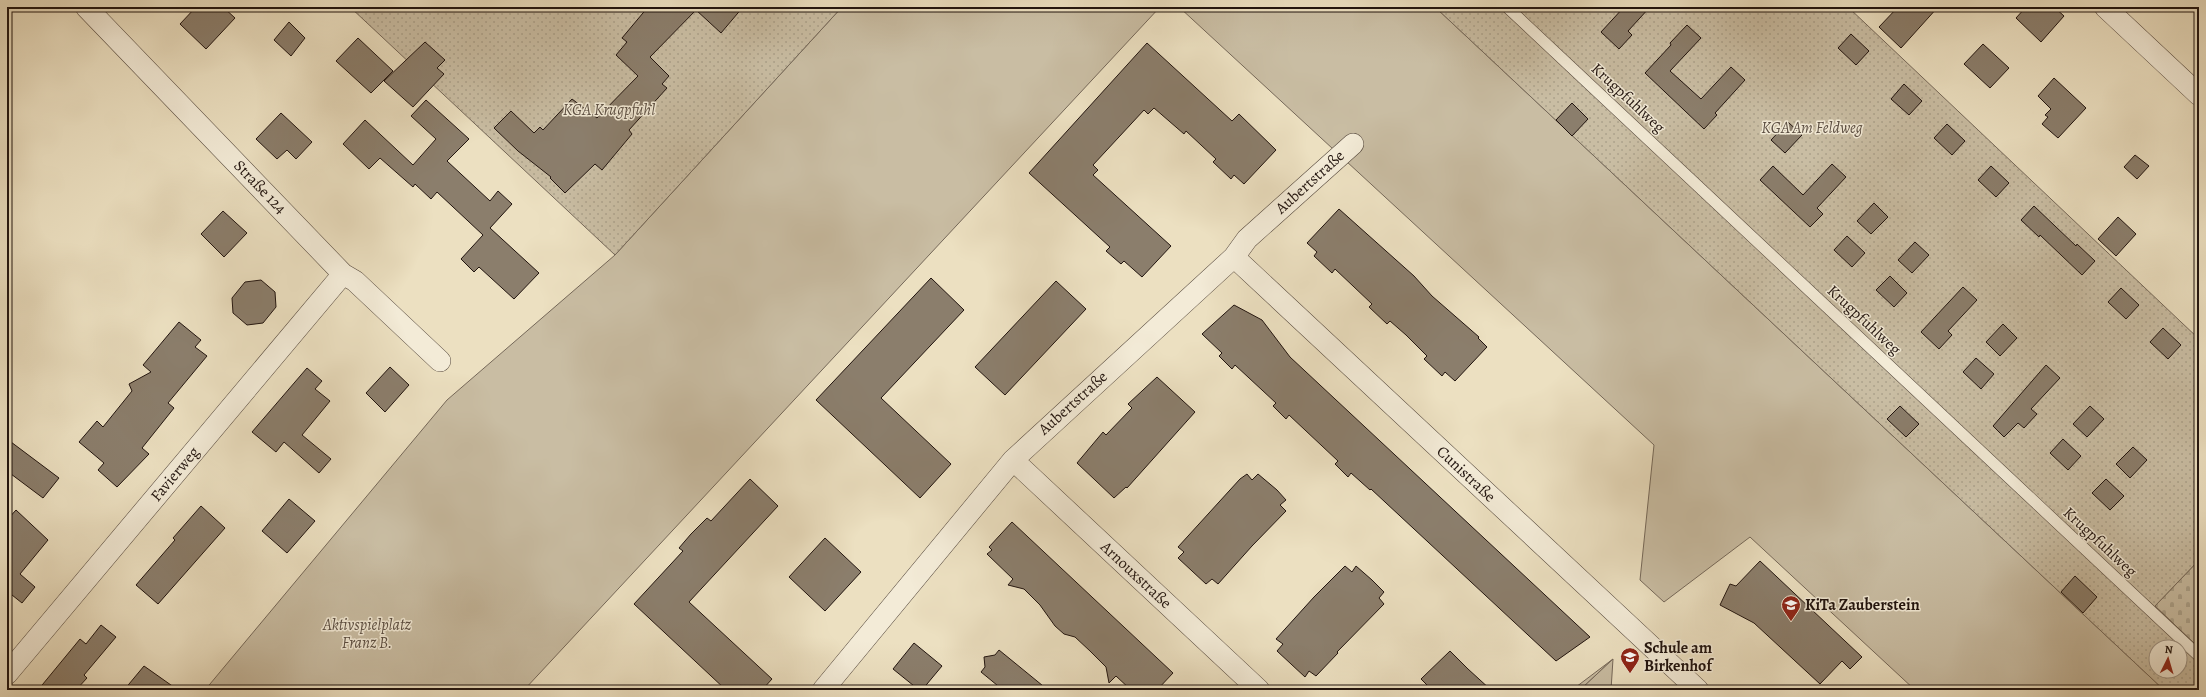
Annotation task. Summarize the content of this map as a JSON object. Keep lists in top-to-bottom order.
{
  "streets": {
    "street": [
      "Aubertstraße",
      "Straße 124",
      "Favierweg",
      "Cunistraße",
      "Arnouxstraße"
    ],
    "lane": ["Krugpfuhlweg"]
  },
  "crossings": [
    ["Aubertstraße", "Cunistraße"],
    ["Aubertstraße", "Arnouxstraße"],
    ["Straße 124", "Favierweg"]
  ],
  "parks": ["KGA Krugpfuhl", "KGA Am Feldweg", "Aktivspielplatz Franz B."],
  "places": {
    "school or university": ["KiTa Zauberstein", "Schule am Birkenhof"]
  },
  "north": "top"
}
